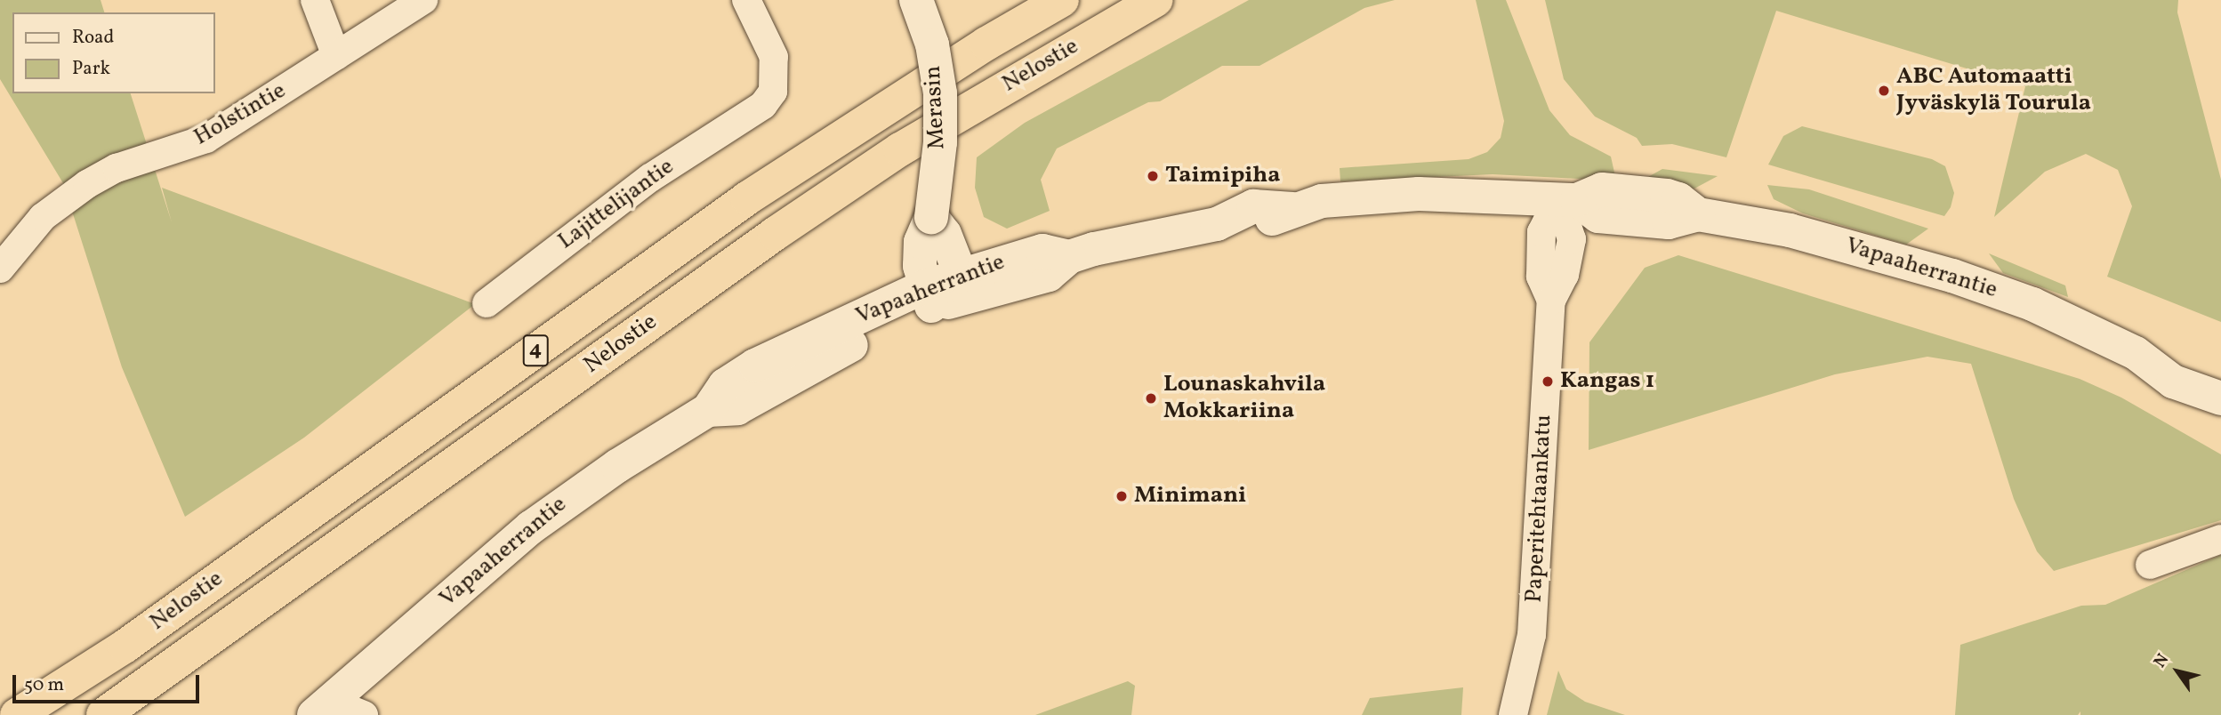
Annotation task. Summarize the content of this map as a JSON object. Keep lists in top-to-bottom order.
{
  "streets": {
    "highway": ["Nelostie", "4"],
    "street": [
      "Merasin",
      "Holstintie",
      "Lajittelijantie",
      "Vapaaherrantie",
      "Paperitehtaankatu"
    ]
  },
  "crossings": [
    ["Merasin", "Vapaaherrantie"],
    ["Vapaaherrantie", "Paperitehtaankatu"]
  ],
  "places": [
    "ABC Automaatti Jyväskylä Tourula",
    "Taimipiha",
    "Kangas 1",
    "Lounaskahvila Mokkariina",
    "Minimani"
  ],
  "legend": ["Road", "Park"],
  "scale_bar": "50 m",
  "north": "top left"
}
